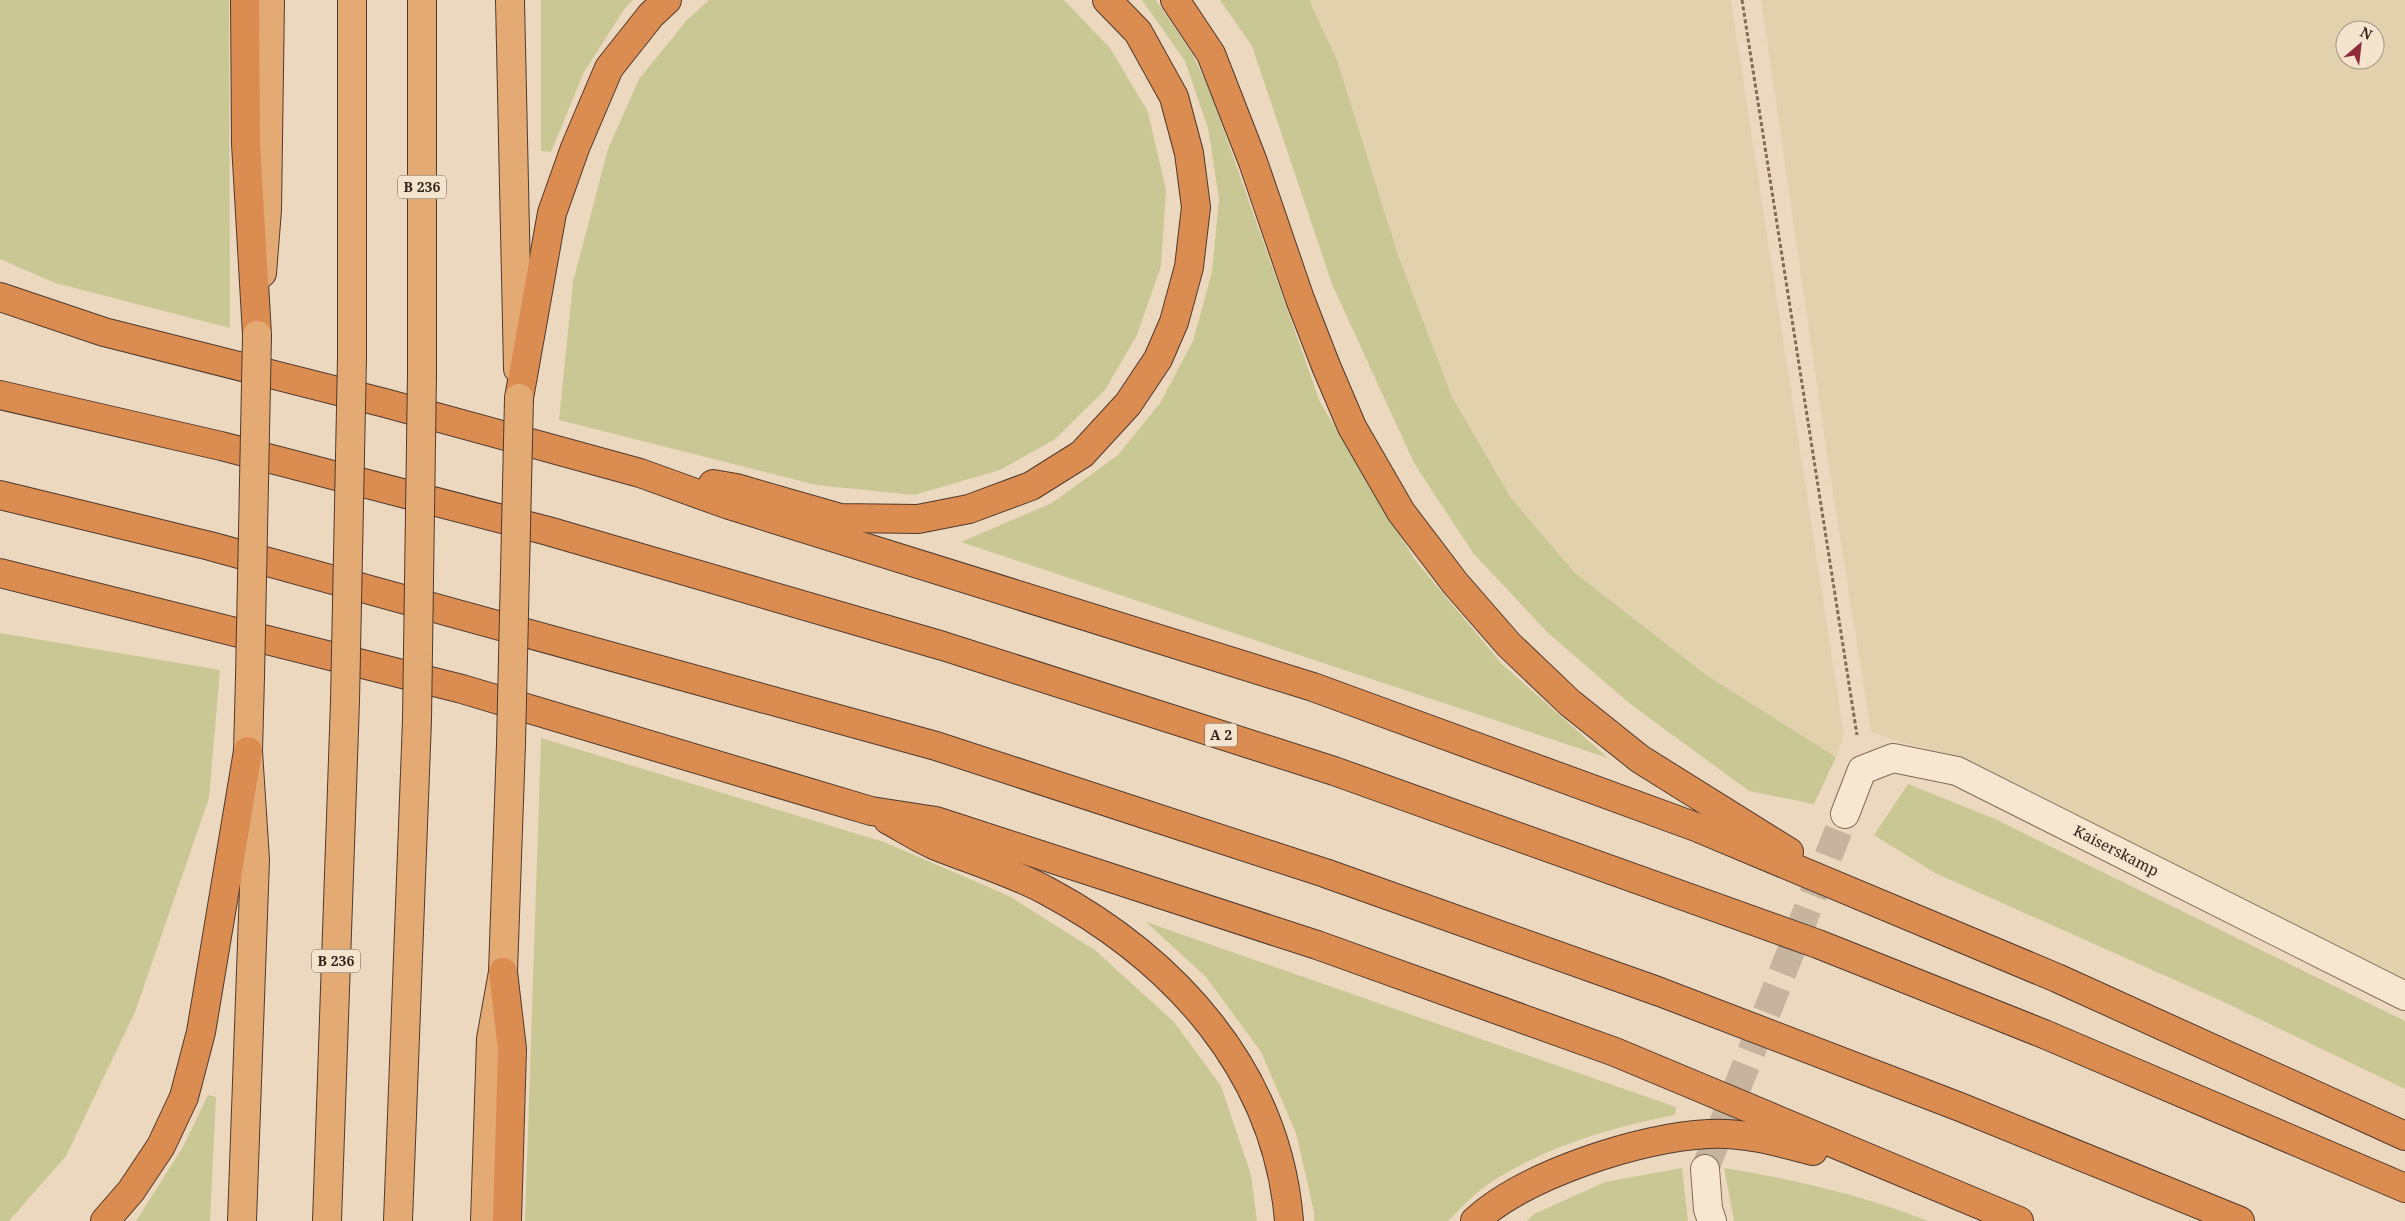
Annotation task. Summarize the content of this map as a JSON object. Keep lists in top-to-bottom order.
{
  "streets": {
    "highway": ["B 236", "A 2"],
    "street": ["Kaiserskamp"]
  },
  "north": "top right"
}
